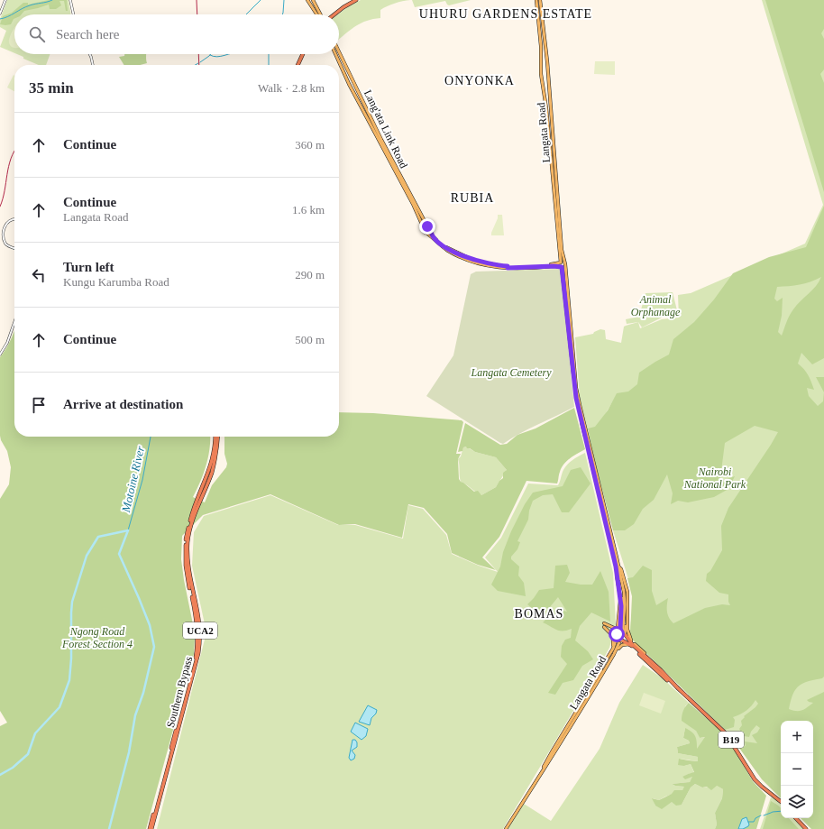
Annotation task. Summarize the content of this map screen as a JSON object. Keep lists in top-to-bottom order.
{
  "streets": {
    "highway": ["UCA2", "Southern Bypass", "B19"],
    "main road": ["Lang'ata Link Road", "Langata Road"]
  },
  "crossings": [
    ["Langata Road", "B19"]
  ],
  "districts": [
    "UHURU GARDENS ESTATE",
    "ONYONKA",
    "RUBIA",
    "BOMAS"
  ],
  "water": ["Motoine River"],
  "parks": [
    "Animal Orphanage",
    "Langata Cemetery",
    "Nairobi National Park",
    "Ngong Road Forest Section 4"
  ],
  "page": {
    "search": "Search here",
    "heading": ["35 min", "Walk · 2.8 km"],
    "list": [
      ["Continue", "360 m"],
      ["Continue", "Langata Road", "1.6 km"],
      ["Turn left", "Kungu Karumba Road", "290 m"],
      ["Continue", "500 m"],
      "Arrive at destination"
    ],
    "map_buttons": ["+", "−"]
  }
}
